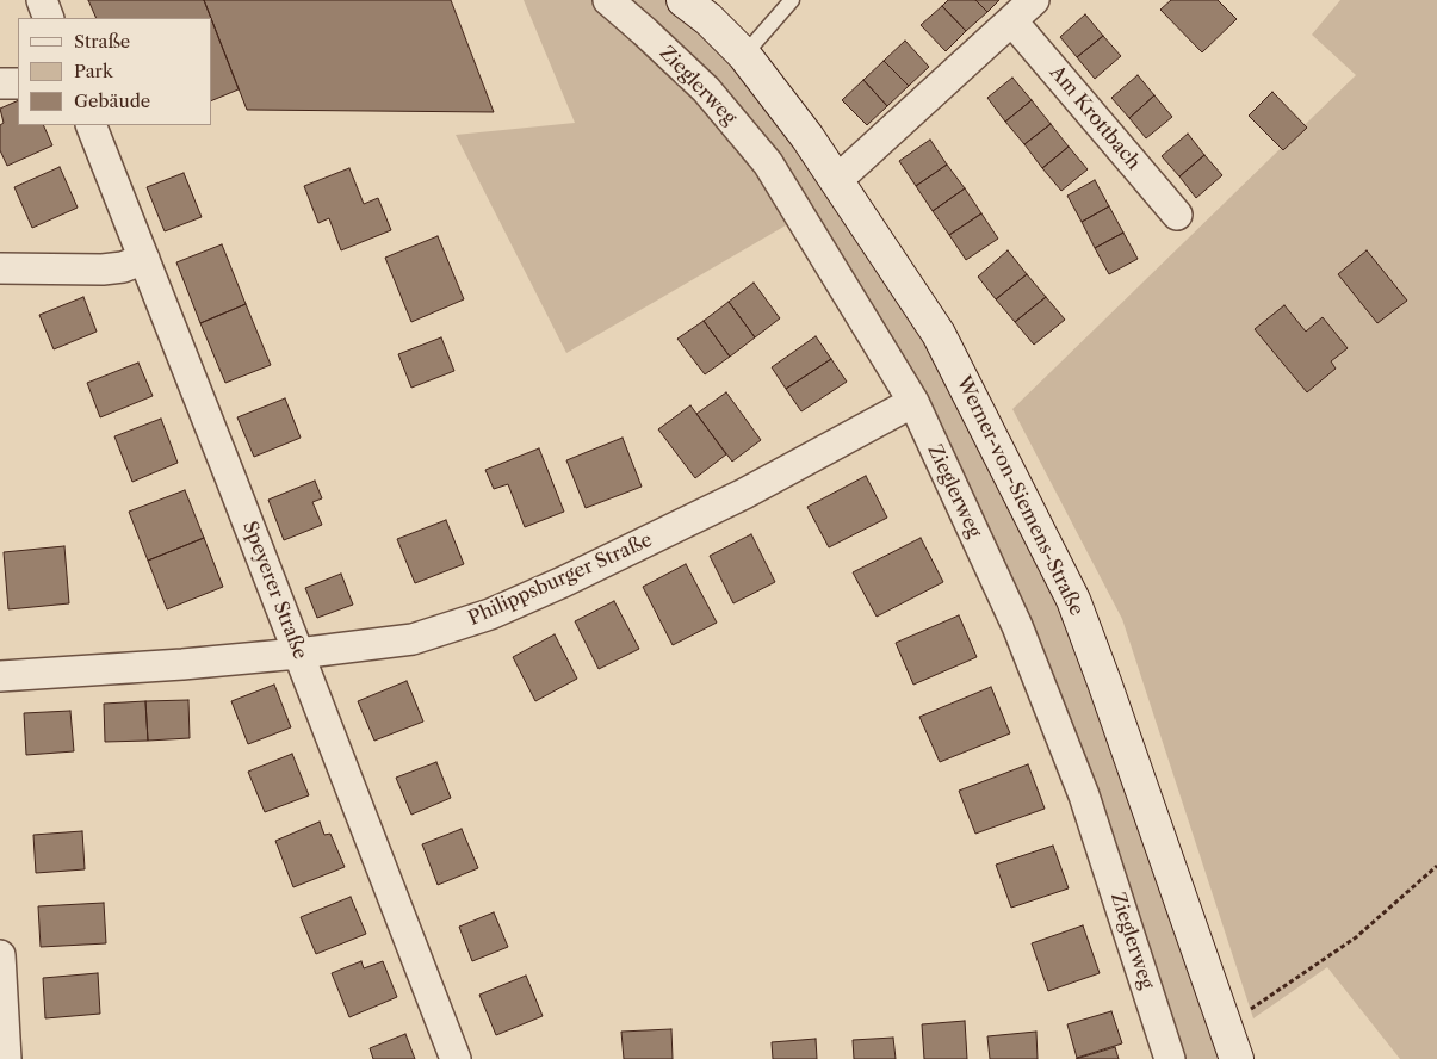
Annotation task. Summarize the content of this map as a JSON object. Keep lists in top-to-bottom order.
{
  "streets": {
    "main road": ["Werner-von-Siemens-Straße"],
    "street": [
      "Zieglerweg",
      "Am Krottbach",
      "Philippsburger Straße",
      "Speyerer Straße"
    ]
  },
  "crossings": [
    ["Zieglerweg", "Philippsburger Straße"],
    ["Philippsburger Straße", "Speyerer Straße"]
  ],
  "legend": ["Straße", "Park", "Gebäude"]
}
